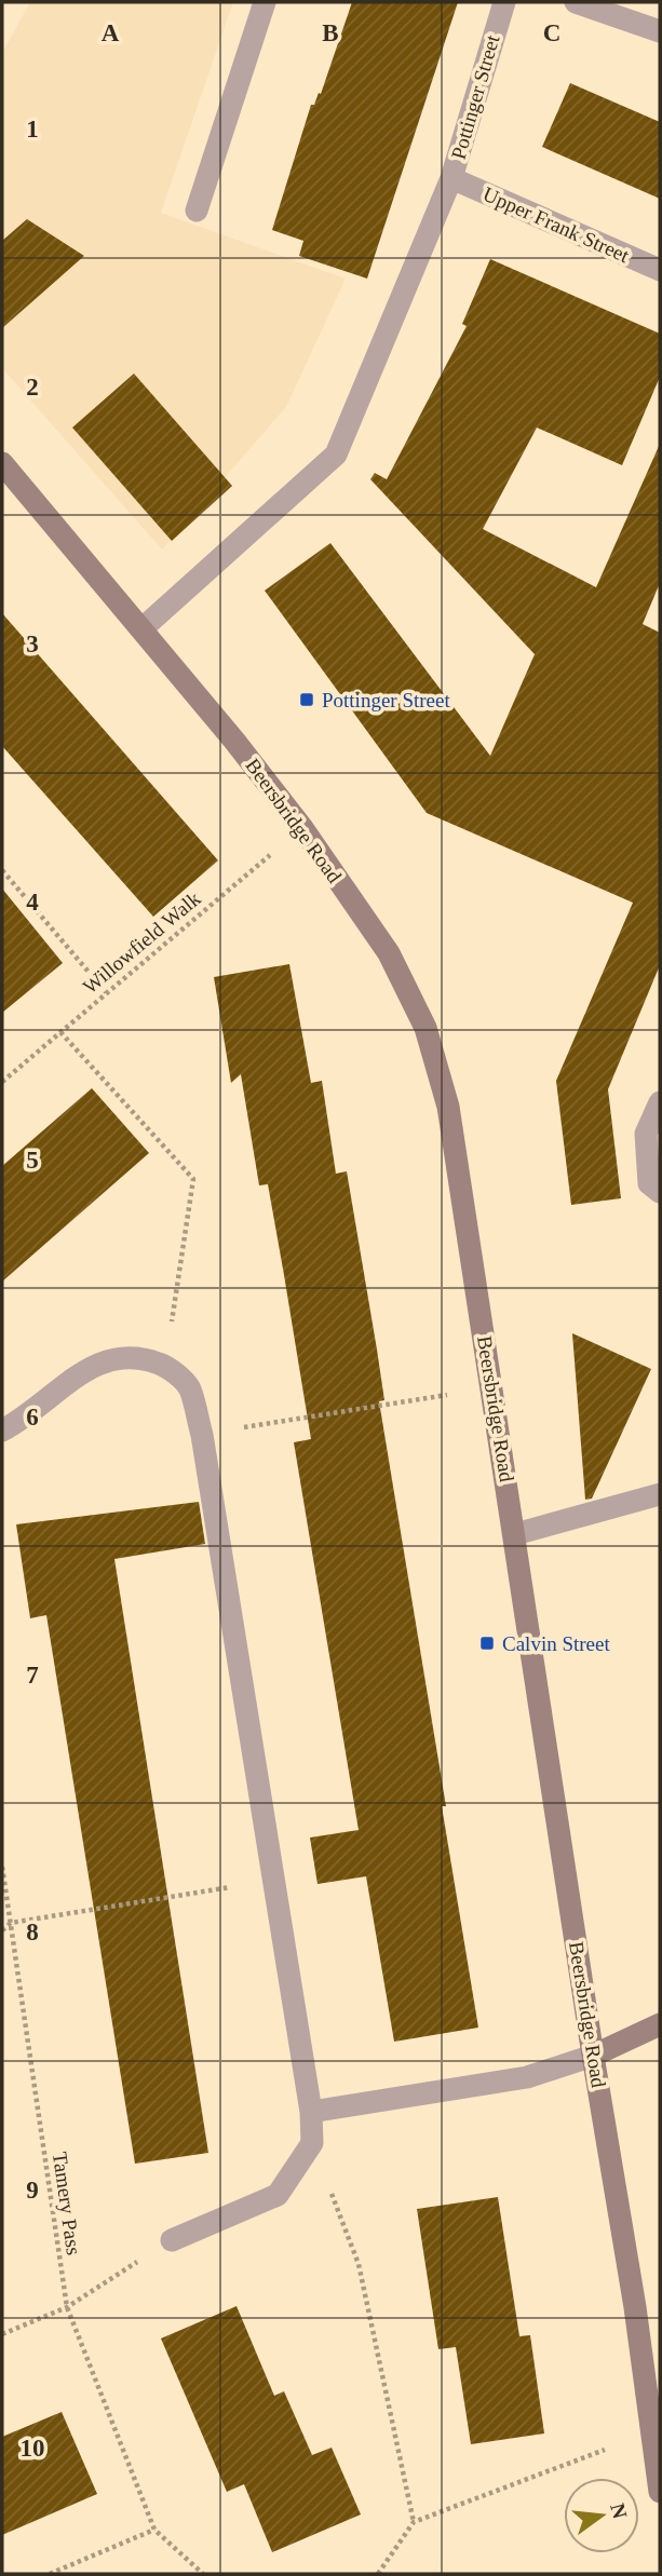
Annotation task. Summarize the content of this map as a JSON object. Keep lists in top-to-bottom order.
{
  "streets": {
    "main road": ["Beersbridge Road"],
    "street": ["Pottinger Street", "Upper Frank Street"],
    "path": ["Willowfield Walk", "Tamery Pass"]
  },
  "crossings": [
    ["Pottinger Street", "Upper Frank Street"],
    ["Pottinger Street", "Beersbridge Road"],
    ["Beersbridge Road", "Willowfield Walk"]
  ],
  "places": {
    "transit": ["Pottinger Street", "Calvin Street"]
  },
  "north": "right",
  "grid": {
    "columns": ["A", "B", "C"],
    "rows": [
      "1",
      "2",
      "3",
      "4",
      "5",
      "6",
      "7",
      "8",
      "9",
      "10"
    ]
  }
}
